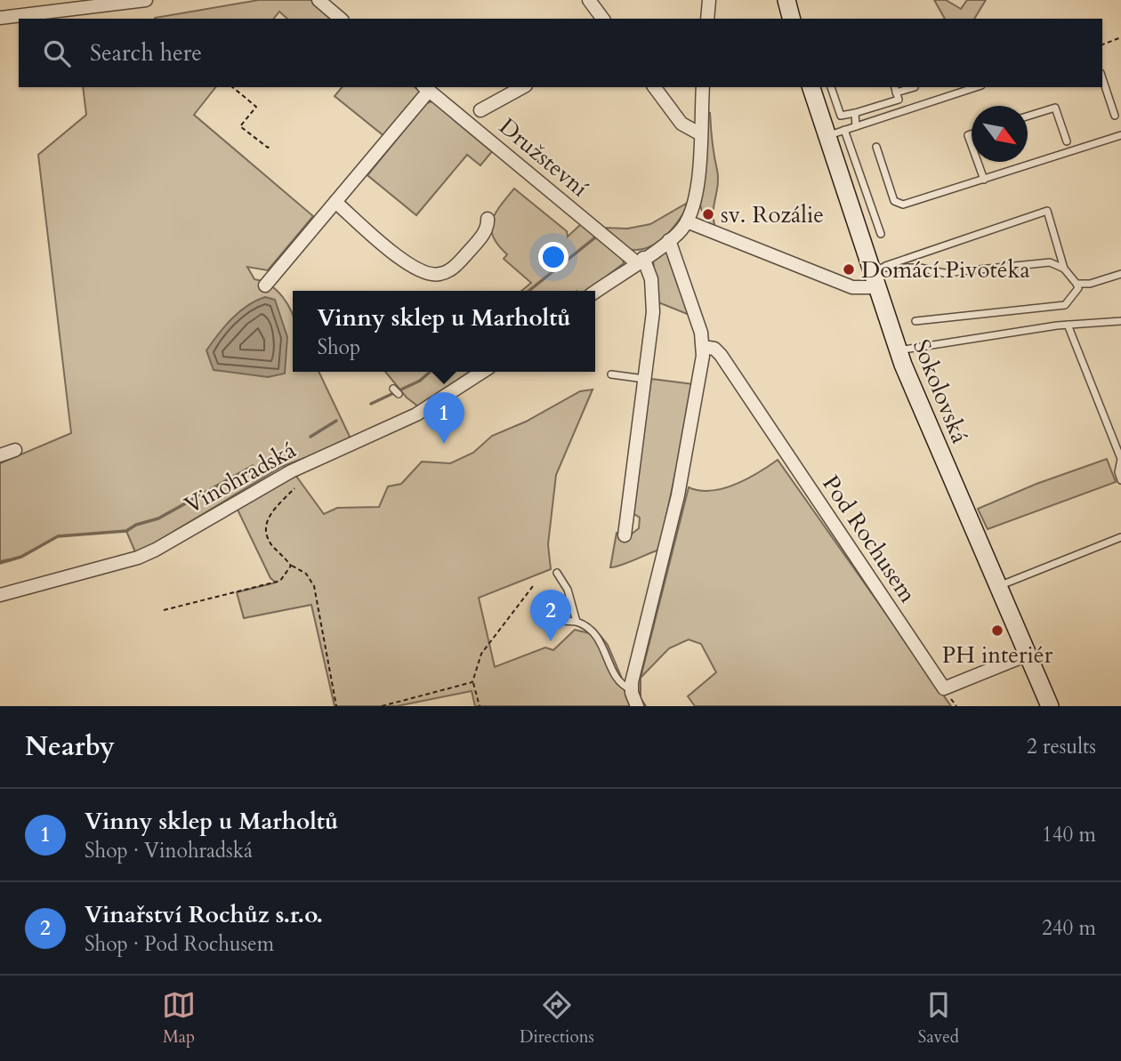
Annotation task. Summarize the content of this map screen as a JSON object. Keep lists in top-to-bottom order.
{
  "streets": {
    "main road": ["Sokolovská"],
    "street": ["Družstevní", "Vinohradská", "Pod Rochusem"]
  },
  "crossings": [
    ["Sokolovská", "Pod Rochusem"]
  ],
  "places": ["sv. Rozálie", "Domácí Pivotéka", "PH interiér"],
  "north": "bottom right",
  "page": {
    "search": "Search here",
    "popup": ["Vinny sklep u Marholtů", "Shop"],
    "pins": ["1", "2"],
    "heading": ["Nearby", "2 results"],
    "list": [
      {
        "mark": "1",
        "name": "Vinny sklep u Marholtů",
        "note": "Shop · Vinohradská",
        "value": "140 m"
      },
      {
        "mark": "2",
        "name": "Vinařství Rochůz s.r.o.",
        "note": "Shop · Pod Rochusem",
        "value": "240 m"
      }
    ],
    "nav": ["Map", "Directions", "Saved"]
  }
}
